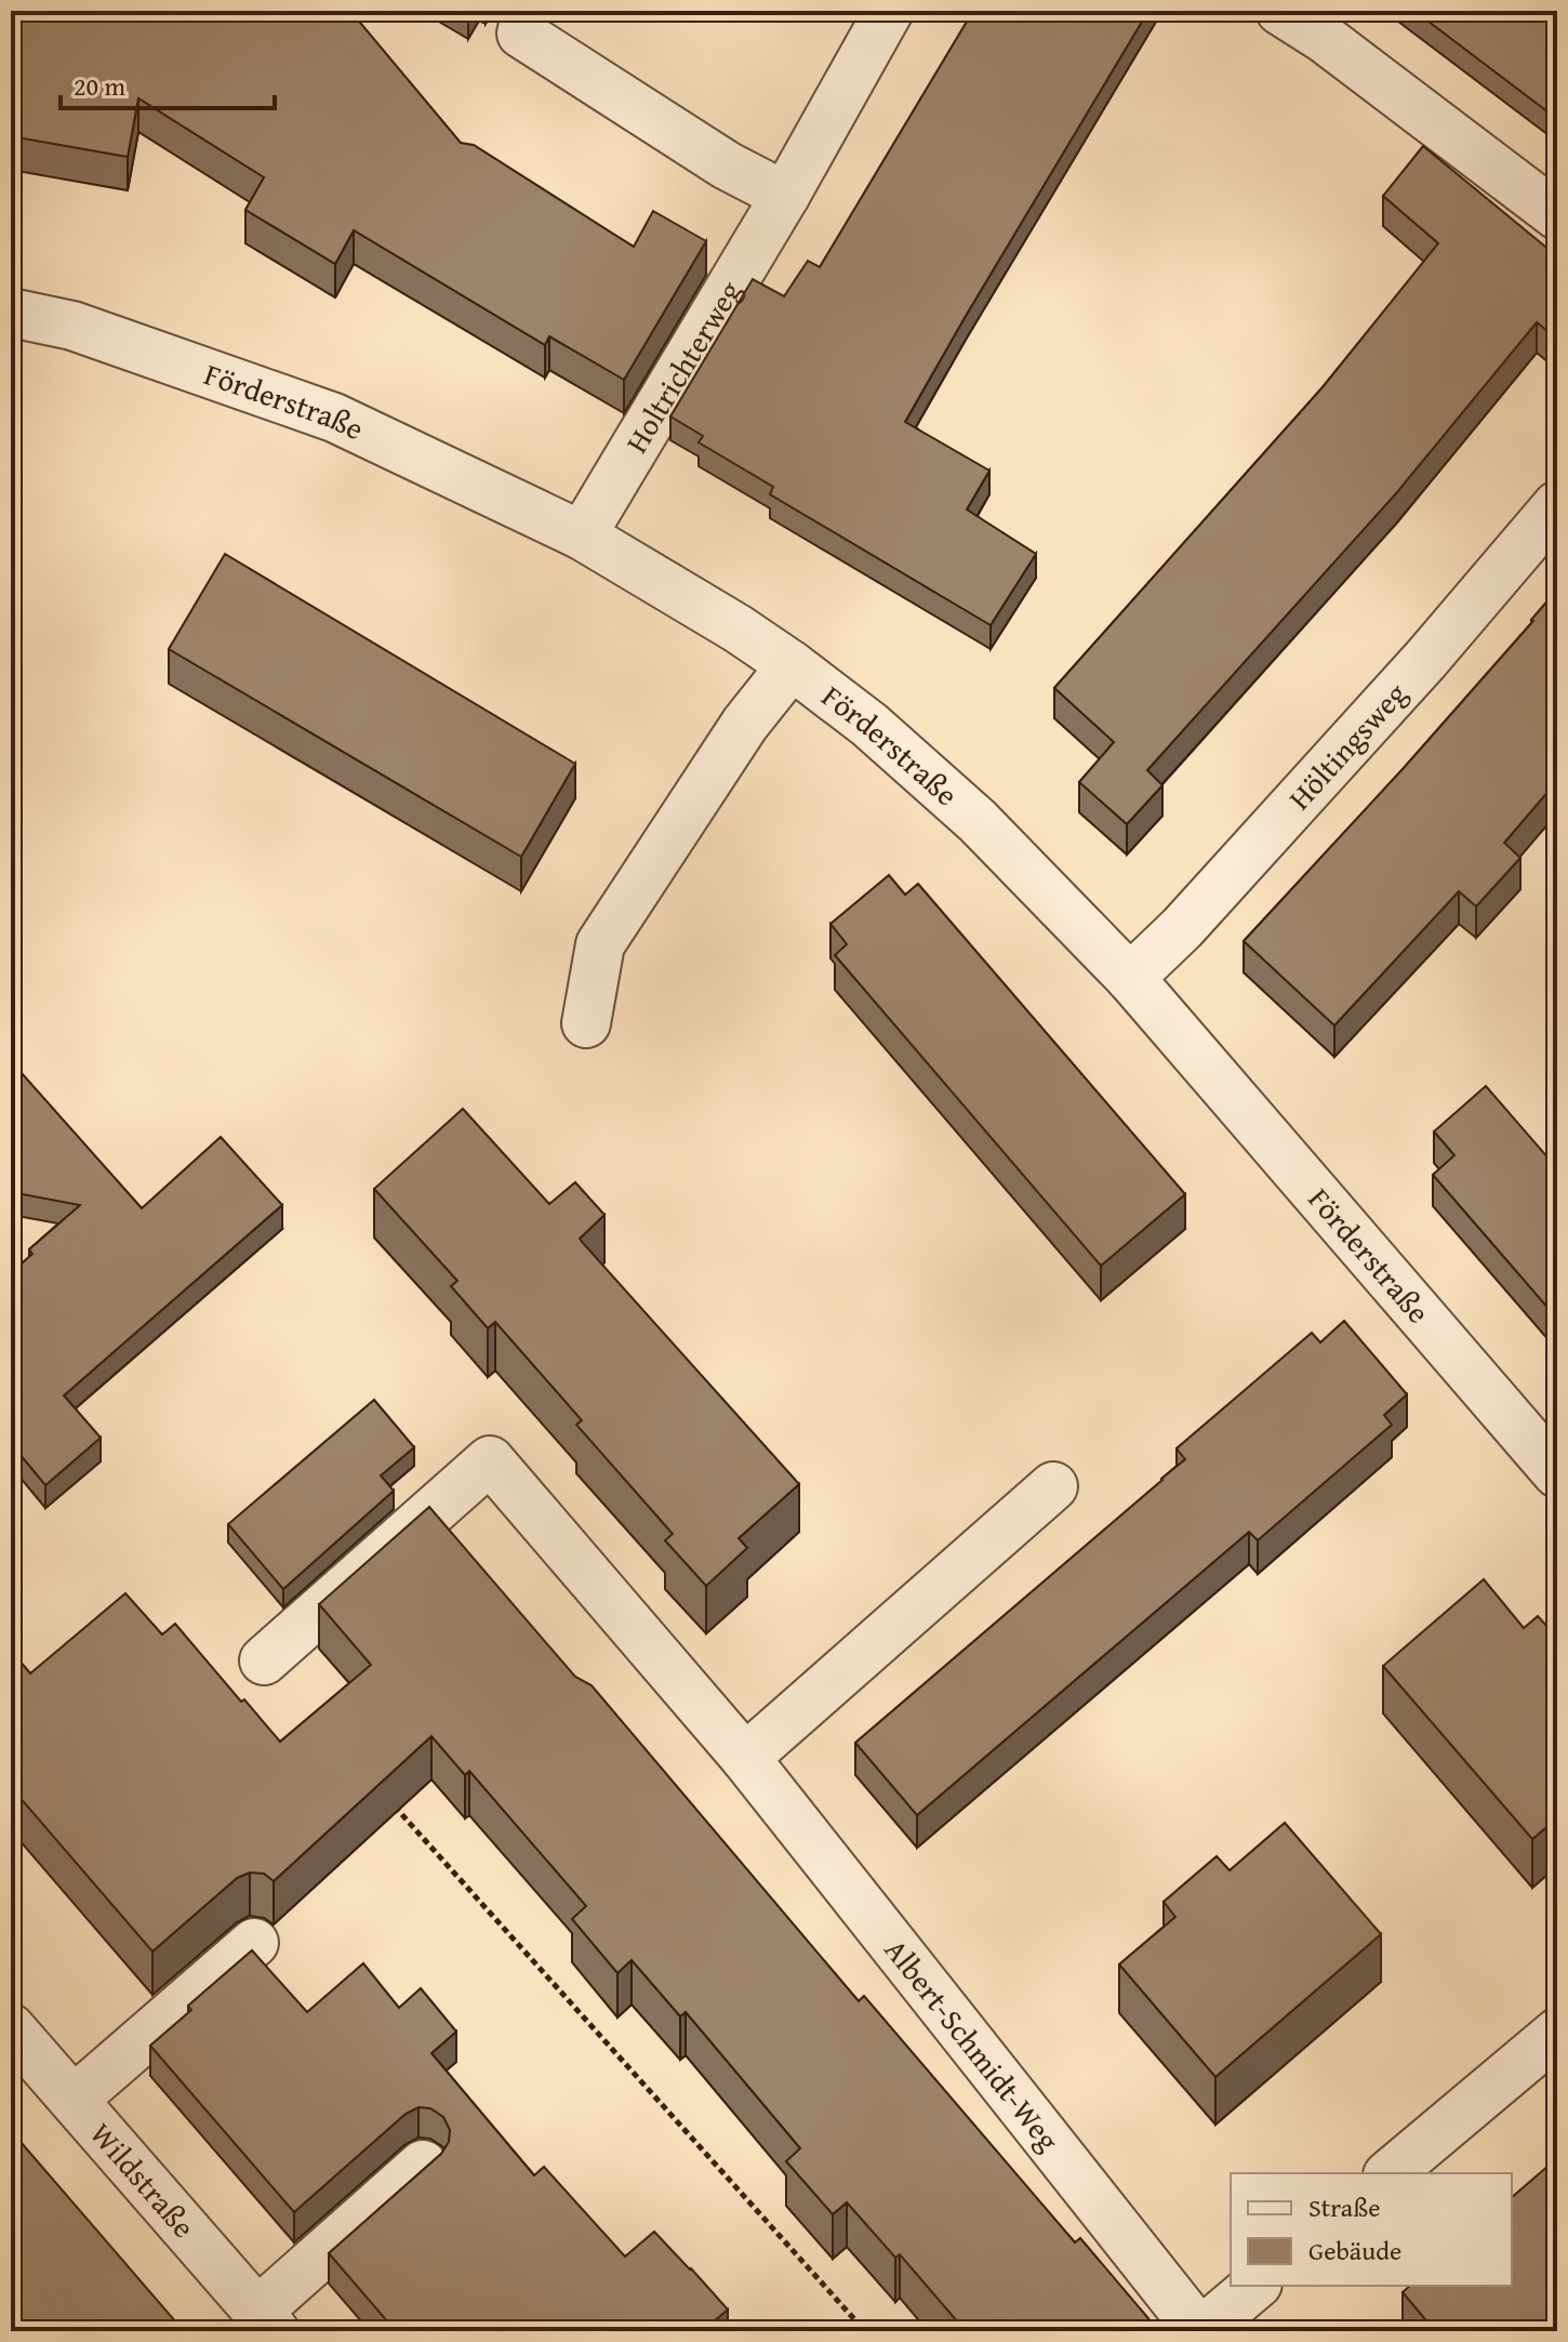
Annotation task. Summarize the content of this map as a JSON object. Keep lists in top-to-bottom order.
{
  "streets": {
    "street": [
      "Holtrichterweg",
      "Förderstraße",
      "Höltingsweg",
      "Albert-Schmidt-Weg",
      "Wildstraße"
    ]
  },
  "crossings": [
    ["Holtrichterweg", "Förderstraße"],
    ["Förderstraße", "Höltingsweg"]
  ],
  "legend": ["Straße", "Gebäude"],
  "scale_bar": "20 m"
}
